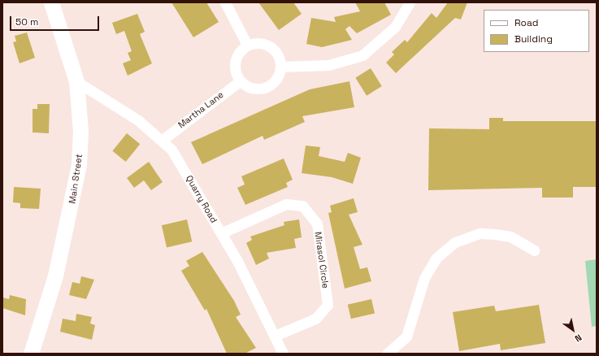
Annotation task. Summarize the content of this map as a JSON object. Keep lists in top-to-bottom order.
{
  "streets": {
    "main road": ["Main Street"],
    "street": ["Martha Lane", "Quarry Road", "Mirasol Circle"]
  },
  "crossings": [
    ["Martha Lane", "Quarry Road"],
    ["Main Street", "Quarry Road"],
    ["Quarry Road", "Mirasol Circle"]
  ],
  "legend": ["Road", "Building"],
  "scale_bar": "50 m",
  "north": "bottom right"
}
